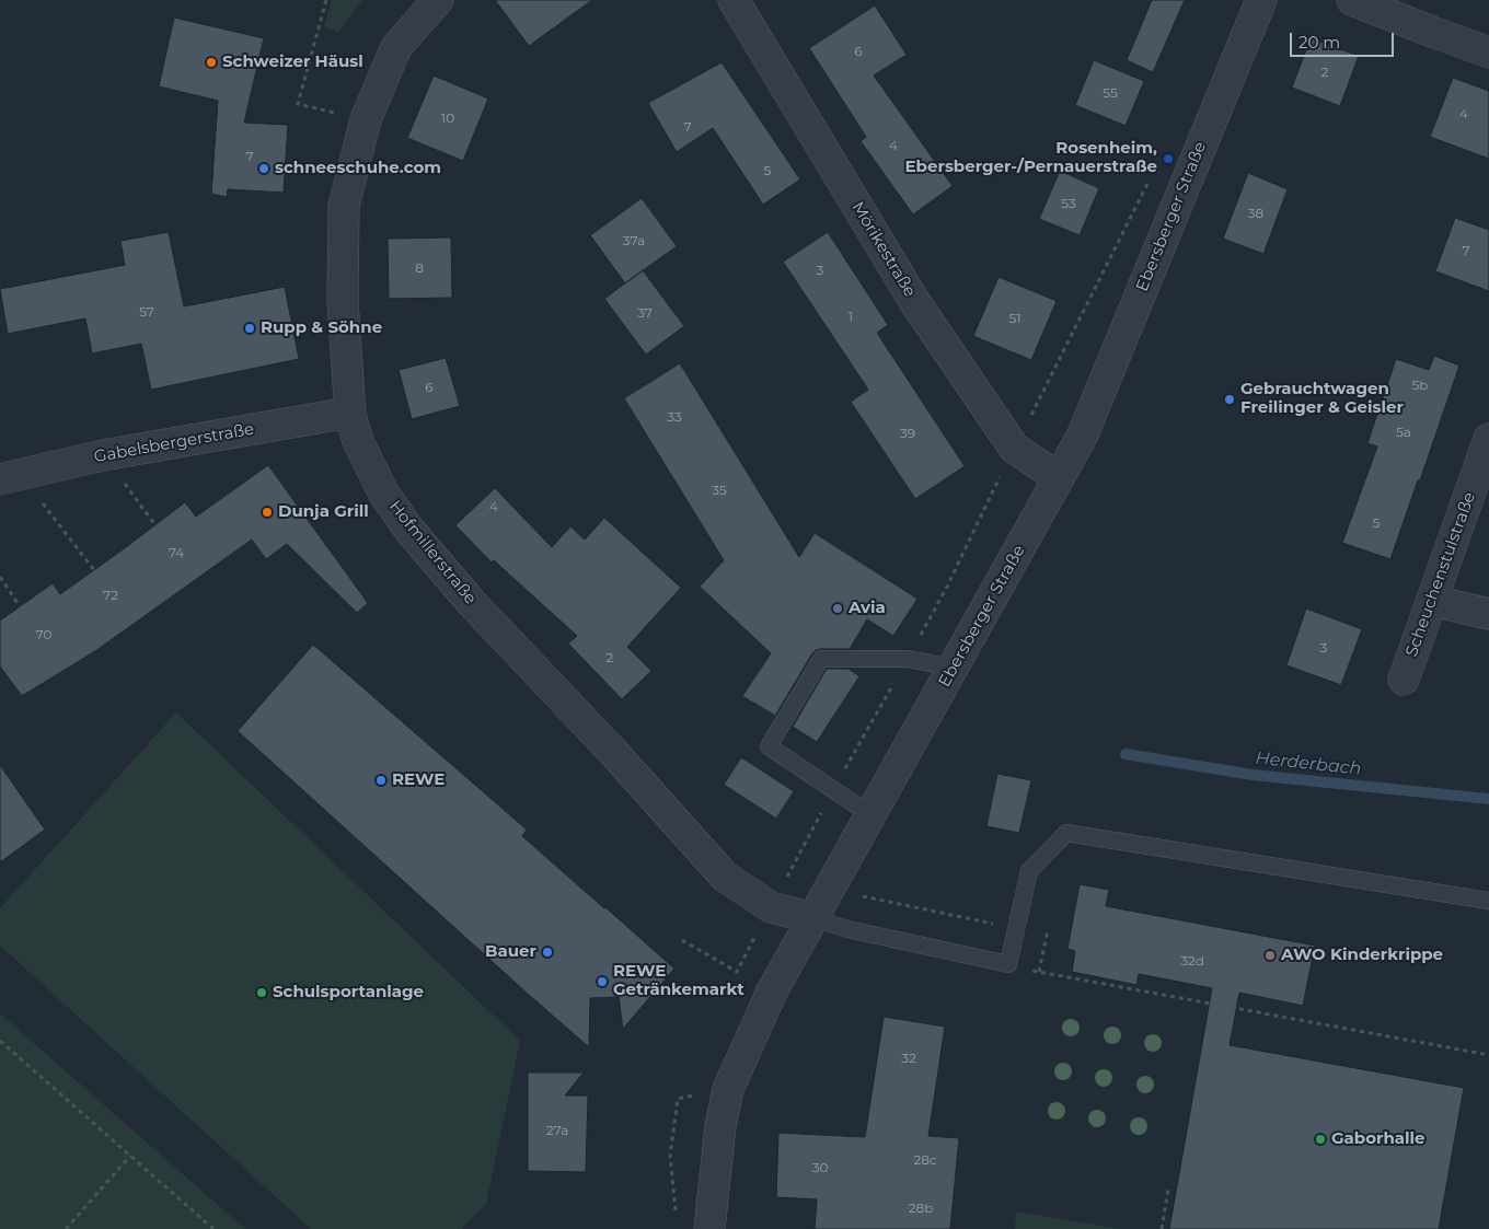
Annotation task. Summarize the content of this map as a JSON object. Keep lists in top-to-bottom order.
{
  "streets": {
    "street": [
      "Ebersberger Straße",
      "Mörikestraße",
      "Gabelsbergerstraße",
      "Hofmillerstraße",
      "Scheuchenstulstraße"
    ]
  },
  "crossings": [
    ["Ebersberger Straße", "Mörikestraße"],
    ["Ebersberger Straße", "Hofmillerstraße"],
    ["Gabelsbergerstraße", "Hofmillerstraße"]
  ],
  "water": ["Herderbach"],
  "places": [
    "Schweizer Häusl",
    "Rosenheim, Ebersberger-/Pernauerstraße",
    "schneeschuhe.com",
    "Rupp & Söhne",
    "Gebrauchtwagen Freilinger & Geisler",
    "Dunja Grill",
    "Avia",
    "REWE",
    "Bauer",
    "AWO Kinderkrippe",
    "REWE Getränkemarkt",
    "Schulsportanlage",
    "Gaborhalle"
  ],
  "house_numbers": [
    "6",
    "2",
    "55",
    "4",
    "10",
    "7",
    "4",
    "7",
    "5",
    "53",
    "38",
    "37a",
    "7",
    "8",
    "3",
    "57",
    "37",
    "1",
    "51",
    "5b",
    "6",
    "33",
    "5a",
    "39",
    "35",
    "4",
    "5",
    "74",
    "72",
    "70",
    "3",
    "2",
    "32d",
    "32",
    "27a",
    "28c",
    "30",
    "28b"
  ],
  "scale_bar": "20 m"
}
